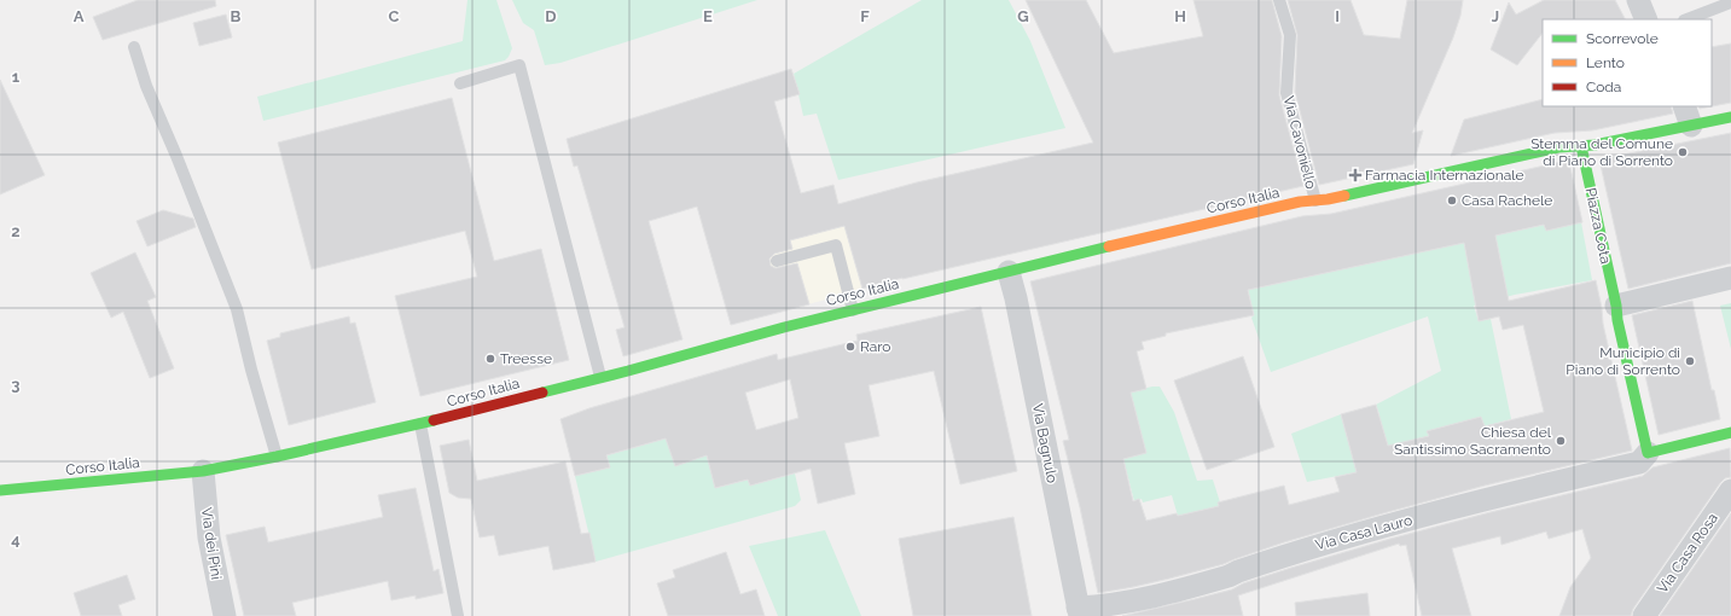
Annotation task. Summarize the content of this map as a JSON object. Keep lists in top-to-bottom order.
{
  "streets": {
    "main road": ["Corso Italia", "Piazza Cota"],
    "street": [
      "Via Bagnulo",
      "Via Casa Lauro",
      "Via dei Pini",
      "Via Casa Rosa"
    ],
    "lane": ["Via Cavoniello"]
  },
  "crossings": [
    ["Via Cavoniello", "Corso Italia"],
    ["Corso Italia", "Piazza Cota"],
    ["Corso Italia", "Via Bagnulo"],
    ["Corso Italia", "Via dei Pini"],
    ["Piazza Cota", "Via Casa Lauro"],
    ["Via Bagnulo", "Via Casa Lauro"]
  ],
  "places": {
    "other": [
      "Stemma del Comune di Piano di Sorrento",
      "Casa Rachele",
      "Raro",
      "Treesse",
      "Municipio di Piano di Sorrento",
      "Chiesa del Santissimo Sacramento"
    ],
    "health": ["Farmacia Internazionale"]
  },
  "legend": ["Scorrevole", "Lento", "Coda"],
  "grid": {
    "columns": [
      "A",
      "B",
      "C",
      "D",
      "E",
      "F",
      "G",
      "H",
      "I",
      "J"
    ],
    "rows": [
      "1",
      "2",
      "3",
      "4"
    ]
  }
}
